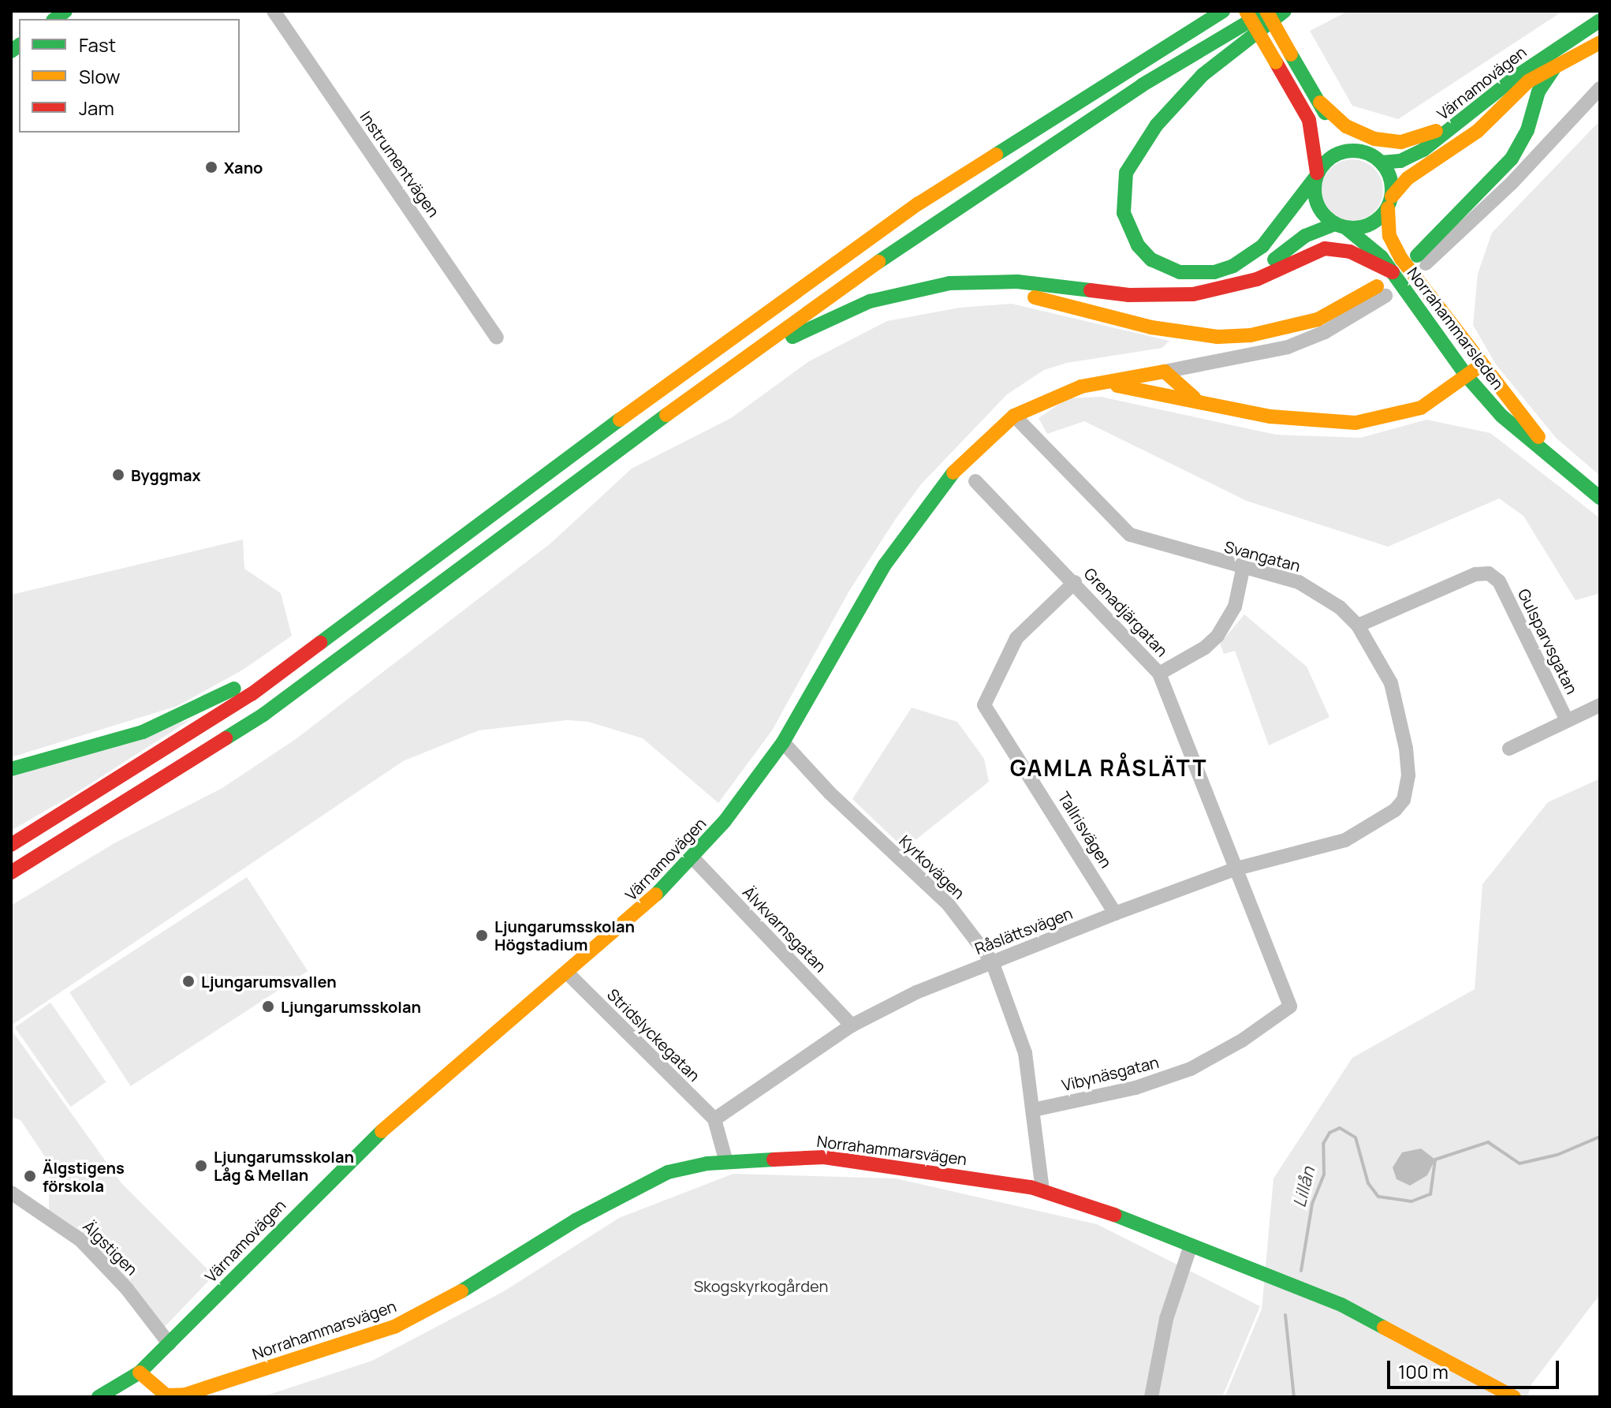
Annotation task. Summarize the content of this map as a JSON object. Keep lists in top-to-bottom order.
{
  "streets": {
    "main road": ["Värnamovägen", "Norrahammarsleden", "Norrahammarsvägen"],
    "street": [
      "Instrumentvägen",
      "Svangatan",
      "Grenadjärgatan",
      "Gulsparvsgatan",
      "Tallrisvägen",
      "Kyrkovägen",
      "Älvkvarnsgatan",
      "Råslättsvägen",
      "Stridslyckegatan",
      "Vibynäsgatan",
      "Älgstigen"
    ]
  },
  "crossings": [
    ["Värnamovägen", "Norrahammarsleden"],
    ["Värnamovägen", "Svangatan"],
    ["Värnamovägen", "Kyrkovägen"],
    ["Värnamovägen", "Älvkvarnsgatan"],
    ["Värnamovägen", "Stridslyckegatan"],
    ["Värnamovägen", "Norrahammarsvägen"],
    ["Värnamovägen", "Älgstigen"],
    ["Svangatan", "Gulsparvsgatan"],
    ["Svangatan", "Råslättsvägen"],
    ["Grenadjärgatan", "Tallrisvägen"],
    ["Grenadjärgatan", "Råslättsvägen"],
    ["Grenadjärgatan", "Vibynäsgatan"],
    ["Tallrisvägen", "Råslättsvägen"],
    ["Kyrkovägen", "Råslättsvägen"],
    ["Kyrkovägen", "Vibynäsgatan"],
    ["Kyrkovägen", "Norrahammarsvägen"],
    ["Älvkvarnsgatan", "Råslättsvägen"],
    ["Råslättsvägen", "Stridslyckegatan"]
  ],
  "districts": ["GAMLA RÅSLÄTT"],
  "water": ["Lillån"],
  "parks": ["Skogskyrkogården"],
  "places": [
    "Xano",
    "Byggmax",
    "Ljungarumsskolan Högstadium",
    "Ljungarumsvallen",
    "Ljungarumsskolan",
    "Ljungarumsskolan Låg & Mellan",
    "Älgstigens förskola"
  ],
  "legend": ["Fast", "Slow", "Jam"],
  "scale_bar": "100 m"
}
